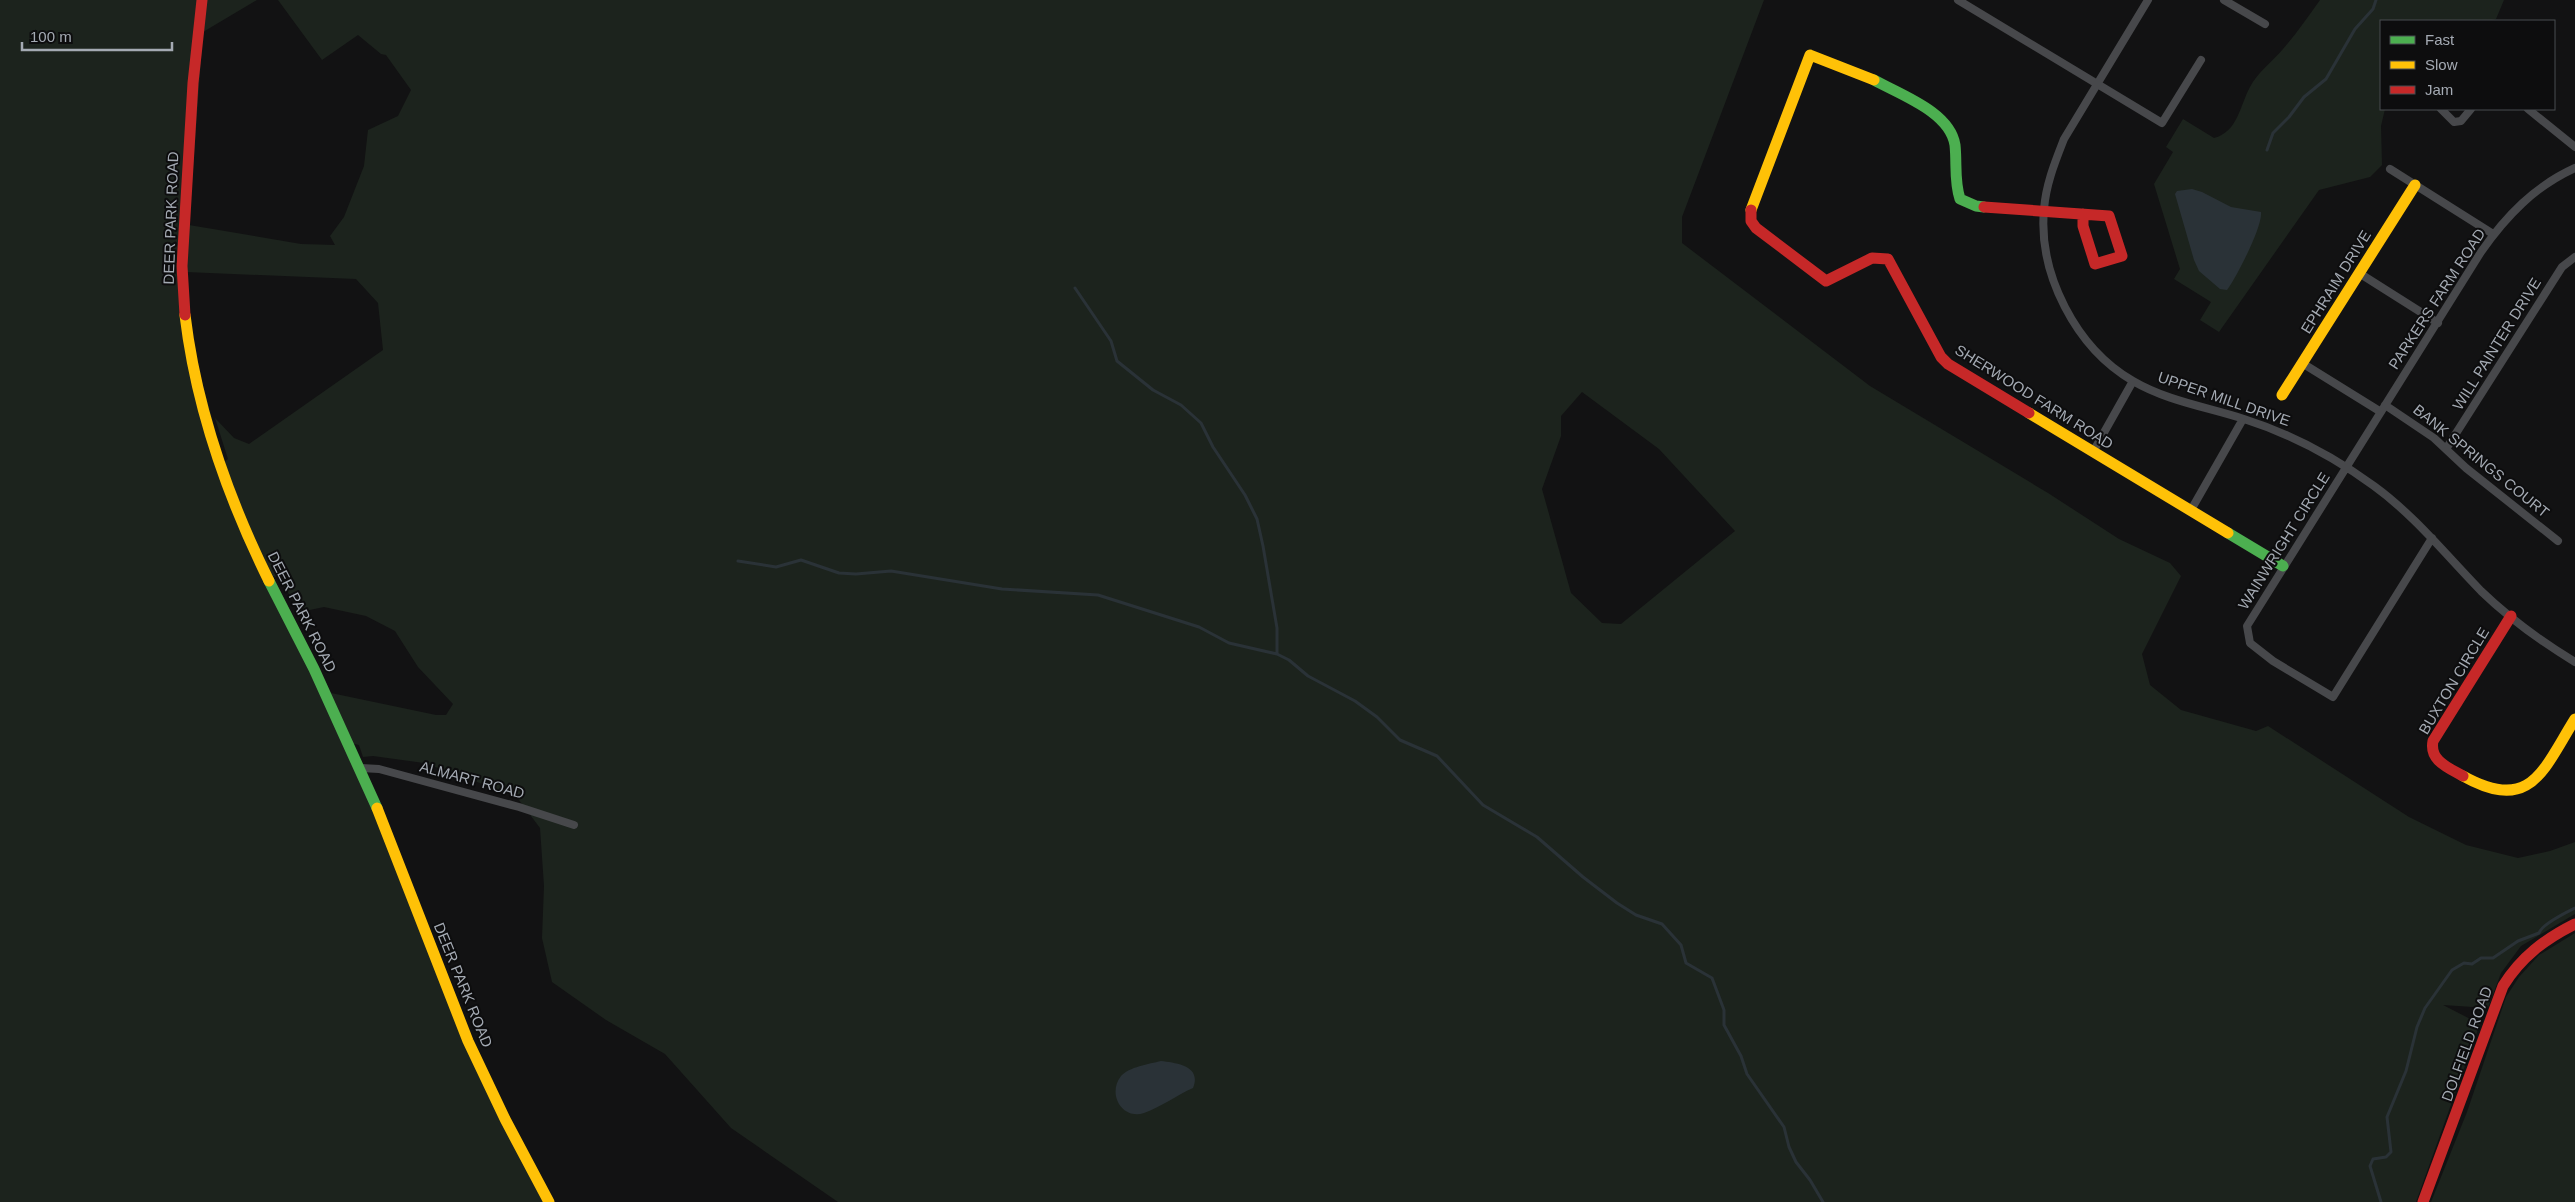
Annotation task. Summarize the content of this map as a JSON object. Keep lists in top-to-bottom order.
{
  "streets": {
    "street": [
      "DEER PARK ROAD",
      "EPHRAIM DRIVE",
      "PARKERS FARM ROAD",
      "WILL PAINTER DRIVE",
      "SHERWOOD FARM ROAD",
      "UPPER MILL DRIVE",
      "BANK SPRINGS COURT",
      "WAINWRIGHT CIRCLE",
      "BUXTON CIRCLE",
      "ALMART ROAD",
      "DOLFIELD ROAD"
    ]
  },
  "crossings": [
    ["DEER PARK ROAD", "ALMART ROAD"],
    ["PARKERS FARM ROAD", "UPPER MILL DRIVE"],
    ["PARKERS FARM ROAD", "BANK SPRINGS COURT"],
    ["PARKERS FARM ROAD", "WAINWRIGHT CIRCLE"],
    ["WILL PAINTER DRIVE", "BANK SPRINGS COURT"],
    ["SHERWOOD FARM ROAD", "UPPER MILL DRIVE"],
    ["SHERWOOD FARM ROAD", "WAINWRIGHT CIRCLE"],
    ["UPPER MILL DRIVE", "WAINWRIGHT CIRCLE"],
    ["UPPER MILL DRIVE", "BUXTON CIRCLE"]
  ],
  "legend": ["Fast", "Slow", "Jam"],
  "scale_bar": "100 m"
}
